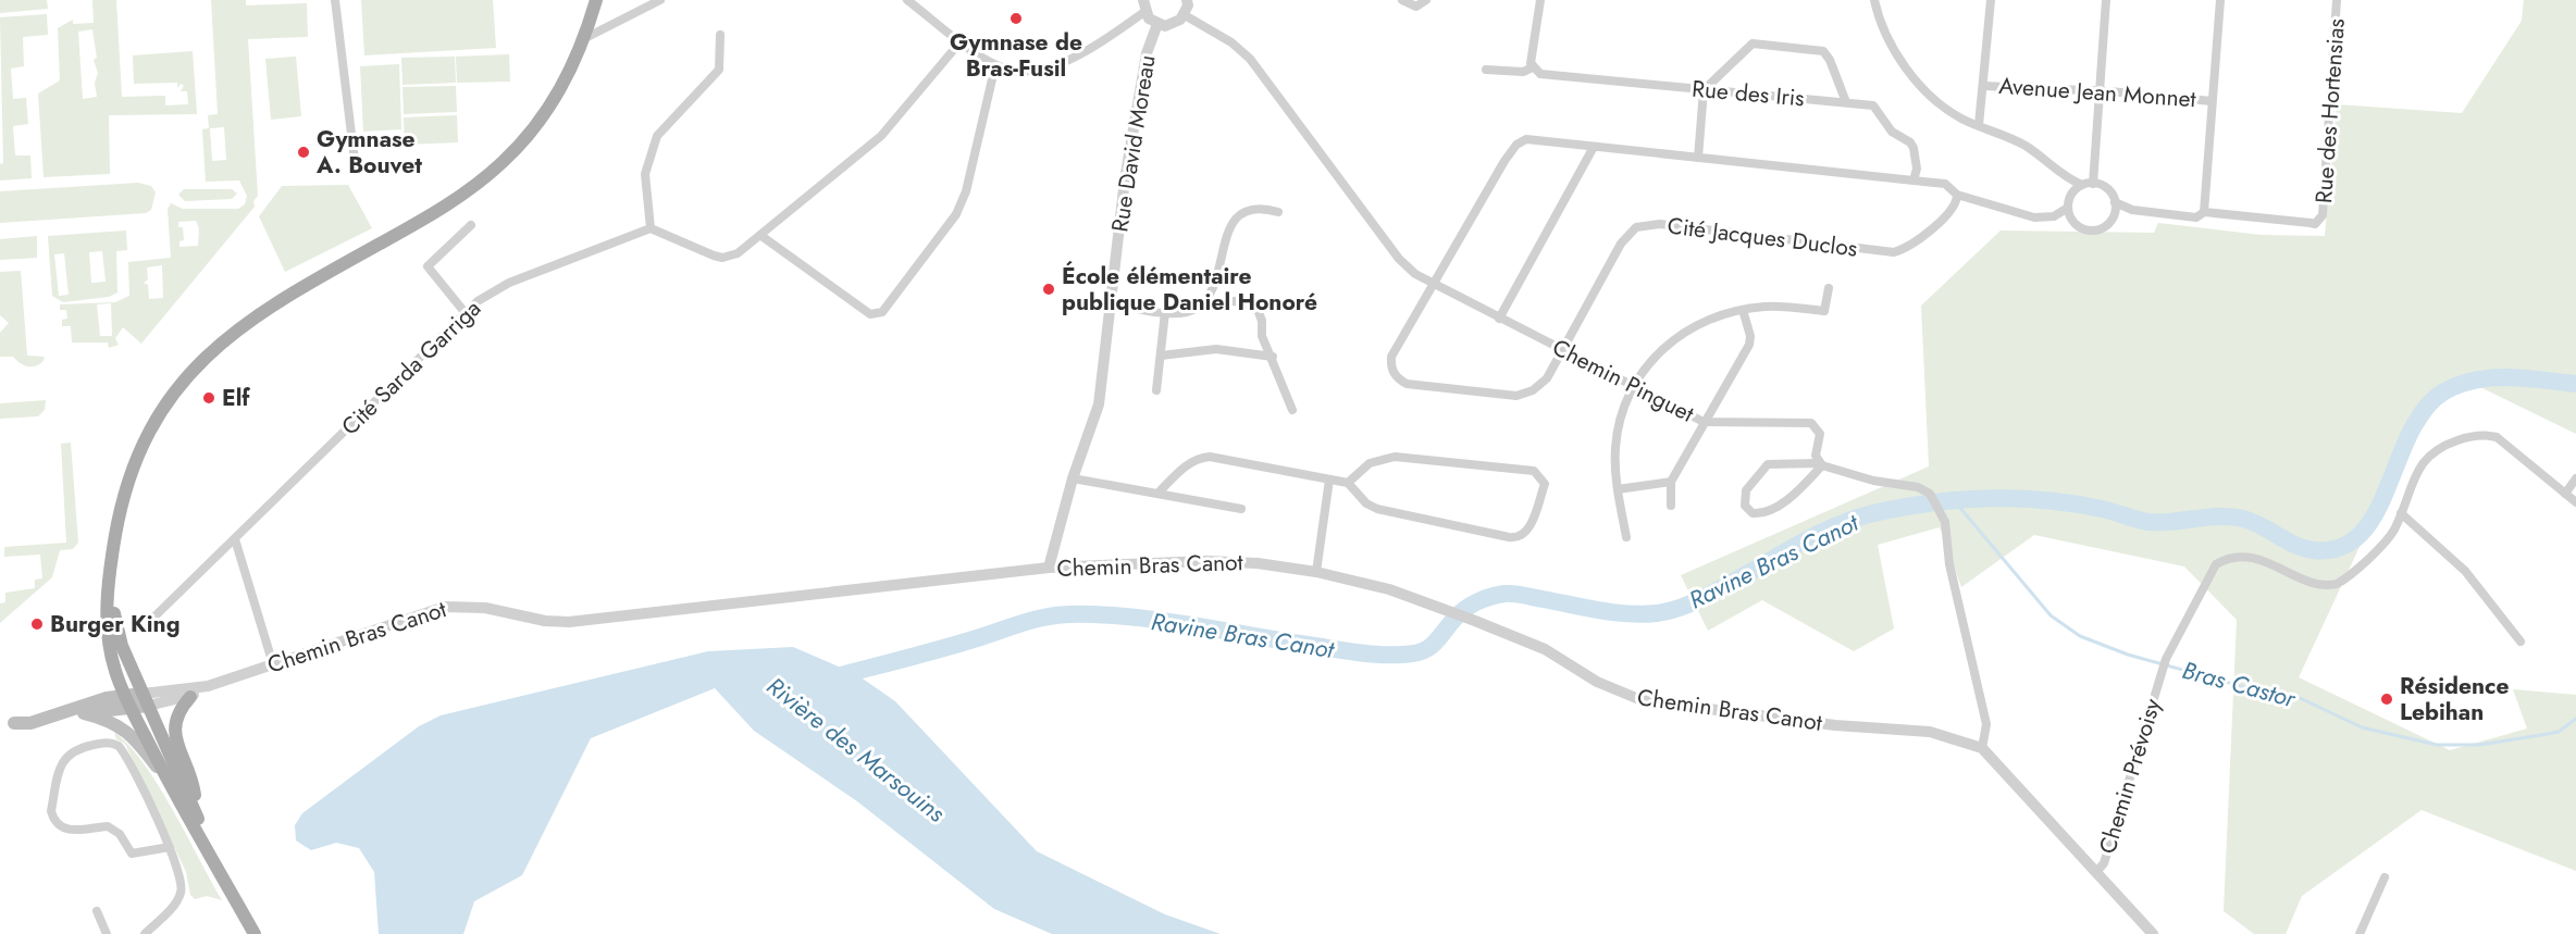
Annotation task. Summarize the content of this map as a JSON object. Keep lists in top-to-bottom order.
{
  "streets": {
    "street": [
      "Avenue Jean Monnet",
      "Rue des Iris",
      "Rue des Hortensias",
      "Rue David Moreau",
      "Cité Jacques Duclos",
      "Cité Sarda Garriga",
      "Chemin Pinguet",
      "Chemin Bras Canot",
      "Chemin Prévoisy"
    ]
  },
  "crossings": [
    ["Rue des Iris", "Cité Jacques Duclos"],
    ["Rue David Moreau", "Chemin Bras Canot"],
    ["Cité Jacques Duclos", "Chemin Pinguet"],
    ["Chemin Bras Canot", "Chemin Prévoisy"]
  ],
  "water": ["Ravine Bras Canot", "Bras Castor", "Rivière des Marsouins"],
  "places": [
    "Gymnase de Bras-Fusil",
    "Gymnase A. Bouvet",
    "École élémentaire publique Daniel Honoré",
    "Elf",
    "Burger King",
    "Résidence Lebihan"
  ]
}
